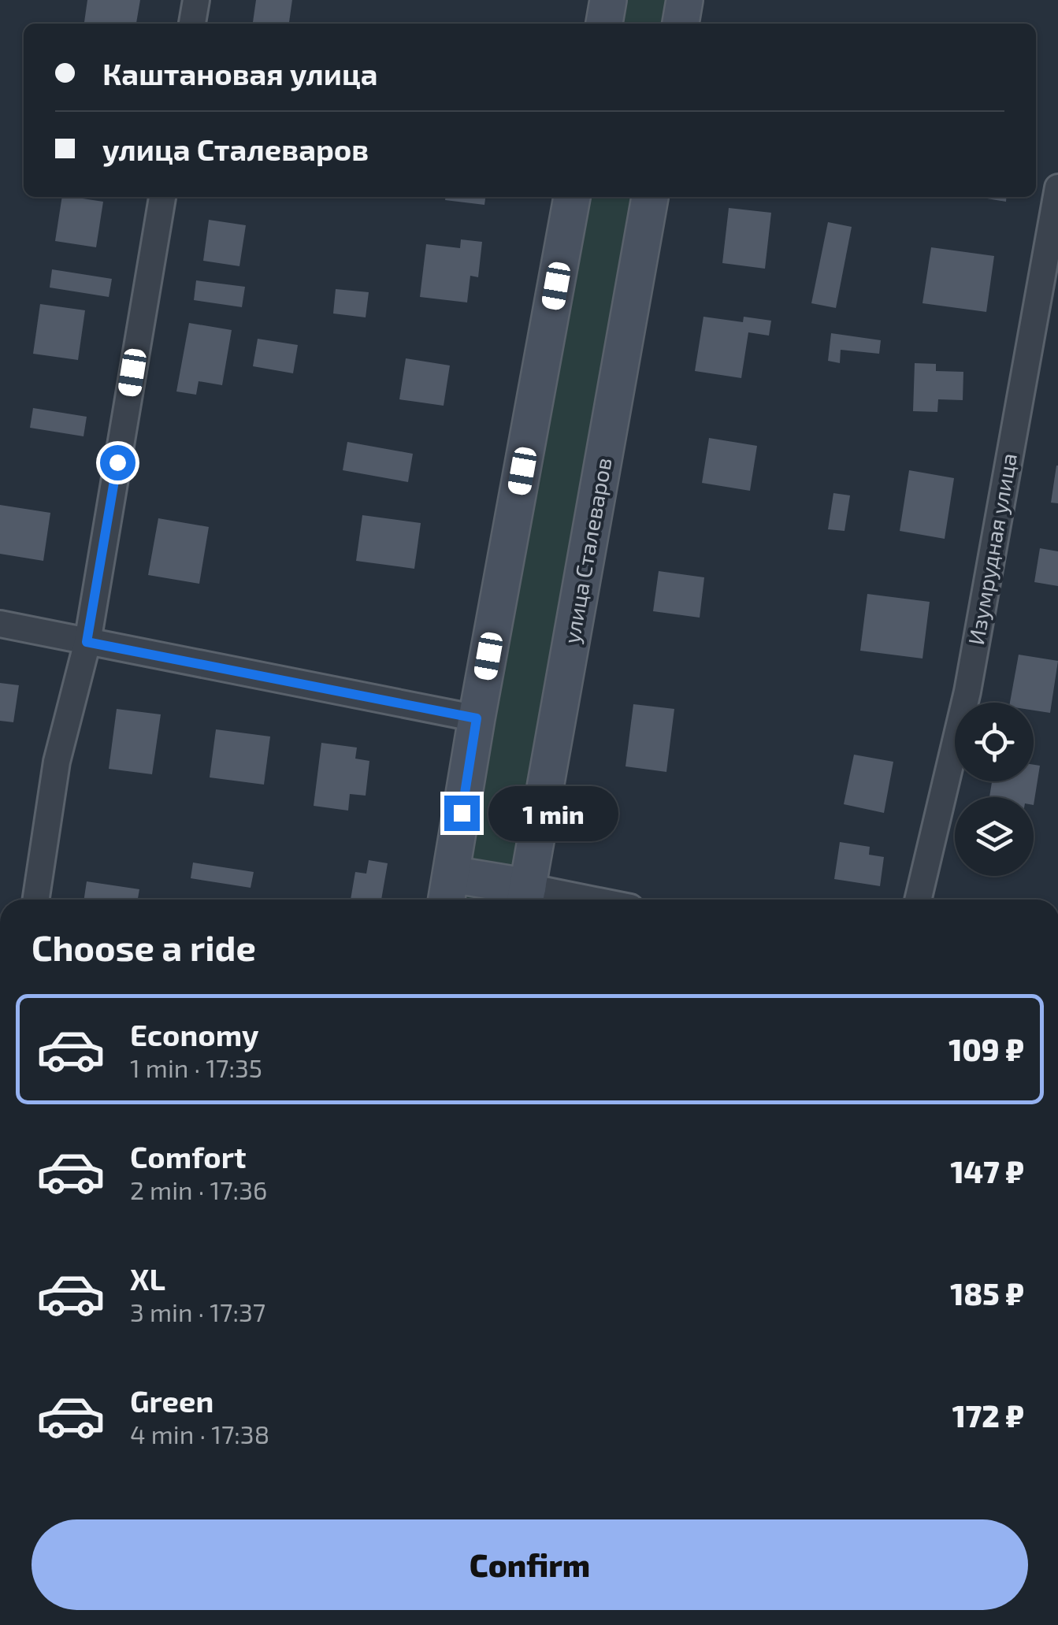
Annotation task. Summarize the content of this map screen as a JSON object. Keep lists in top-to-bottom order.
{
  "streets": {
    "main road": ["улица Сталеваров"],
    "street": ["Изумрудная улица"]
  },
  "page": {
    "banner": ["Каштановая улица", "улица Сталеваров"],
    "bubble": "1 min",
    "heading": "Choose a ride",
    "list": [
      {
        "name": "Economy",
        "note": "1 min · 17:35",
        "value": "109 ₽"
      },
      {
        "name": "Comfort",
        "note": "2 min · 17:36",
        "value": "147 ₽"
      },
      {
        "name": "XL",
        "note": "3 min · 17:37",
        "value": "185 ₽"
      },
      {
        "name": "Green",
        "note": "4 min · 17:38",
        "value": "172 ₽"
      }
    ],
    "buttons": "Confirm"
  }
}
